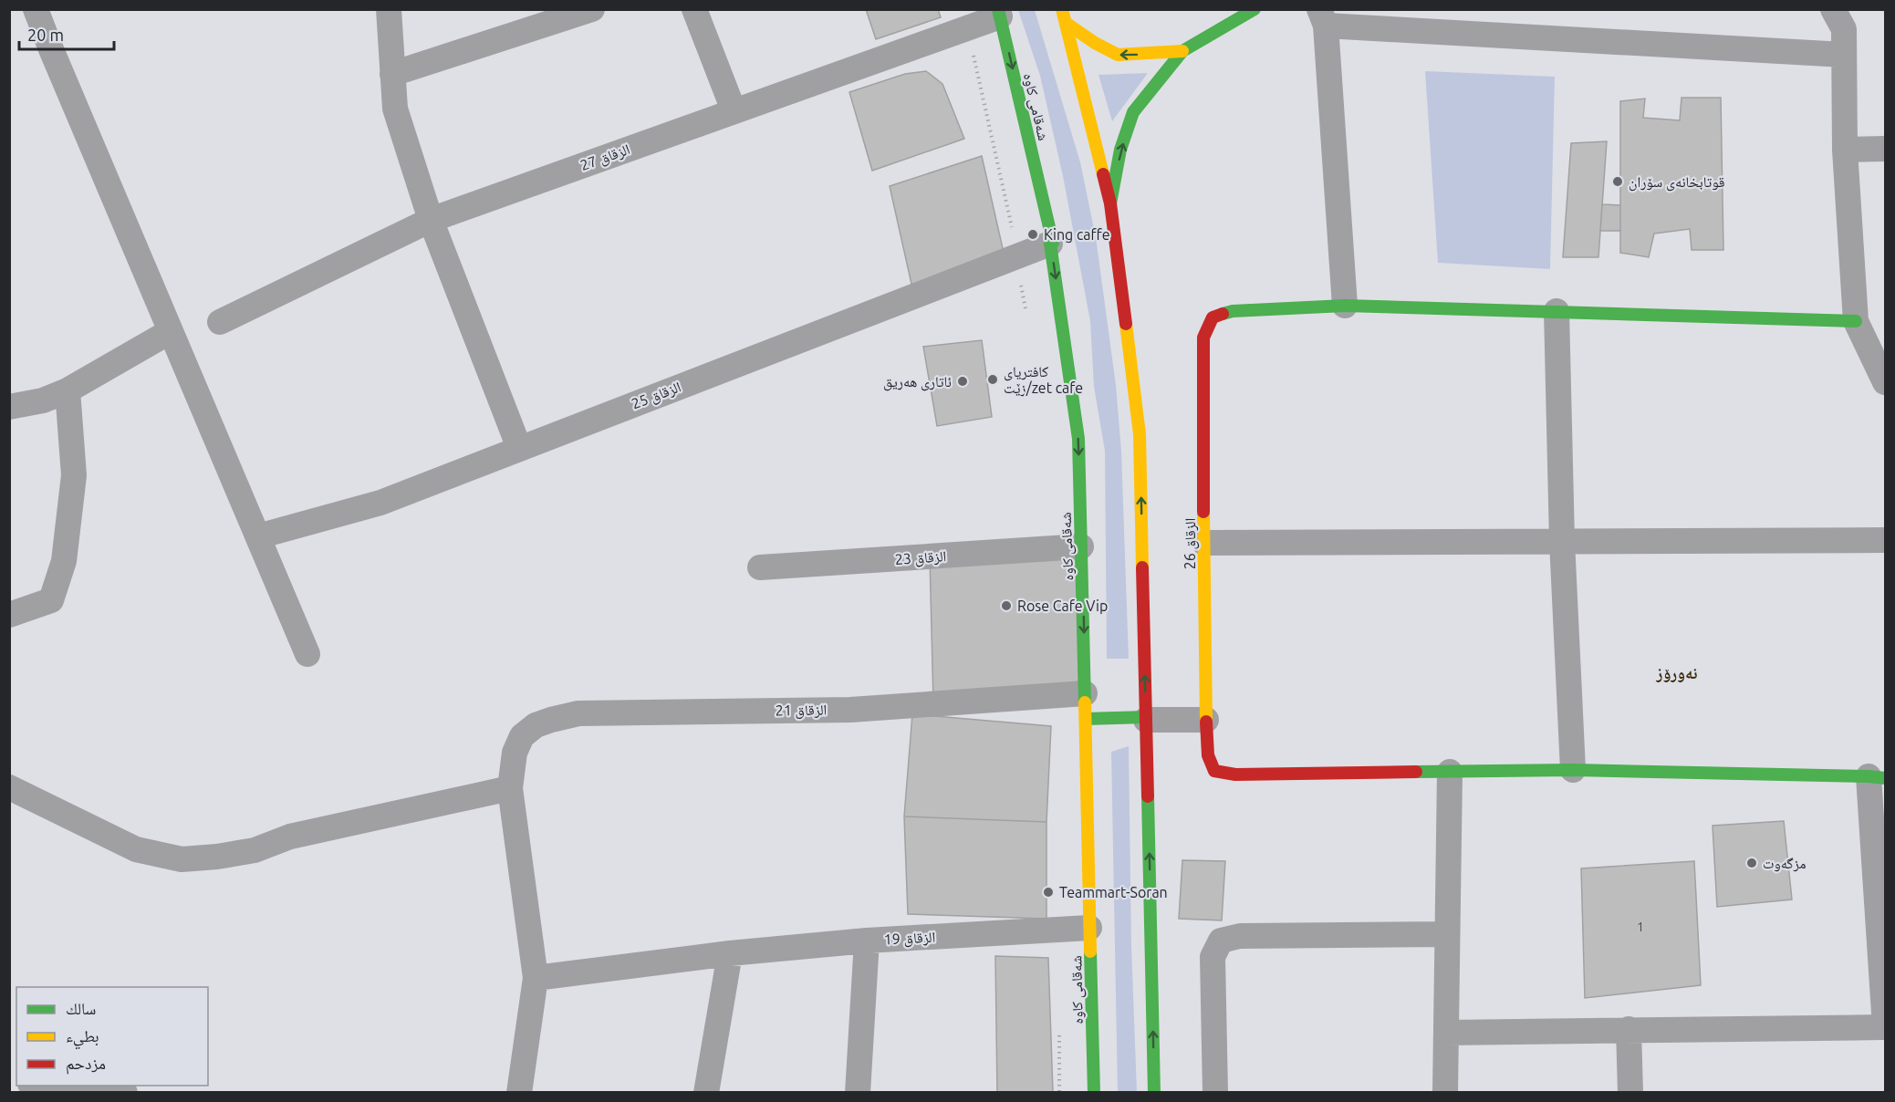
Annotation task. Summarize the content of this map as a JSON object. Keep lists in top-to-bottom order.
{
  "streets": {
    "main road": ["شەقامی کاوە", "الزقاق 26"],
    "street": [
      "الزقاق 27",
      "الزقاق 25",
      "الزقاق 23",
      "الزقاق 21",
      "الزقاق 19"
    ]
  },
  "crossings": [
    ["شەقامی کاوە", "الزقاق 27"],
    ["شەقامی کاوە", "الزقاق 25"],
    ["شەقامی کاوە", "الزقاق 23"],
    ["شەقامی کاوە", "الزقاق 21"],
    ["شەقامی کاوە", "الزقاق 19"]
  ],
  "districts": ["نەورۆز"],
  "places": [
    "قوتابخانەی سۆران",
    "King caffe",
    "کافتریای زێت/zet cafe",
    "ئاتاری هەریق",
    "Rose Cafe Vip",
    "مزگەوت",
    "Teammart-Soran"
  ],
  "house_numbers": ["1"],
  "legend": ["سالك", "بطيء", "مزدحم"],
  "scale_bar": "20 m"
}
